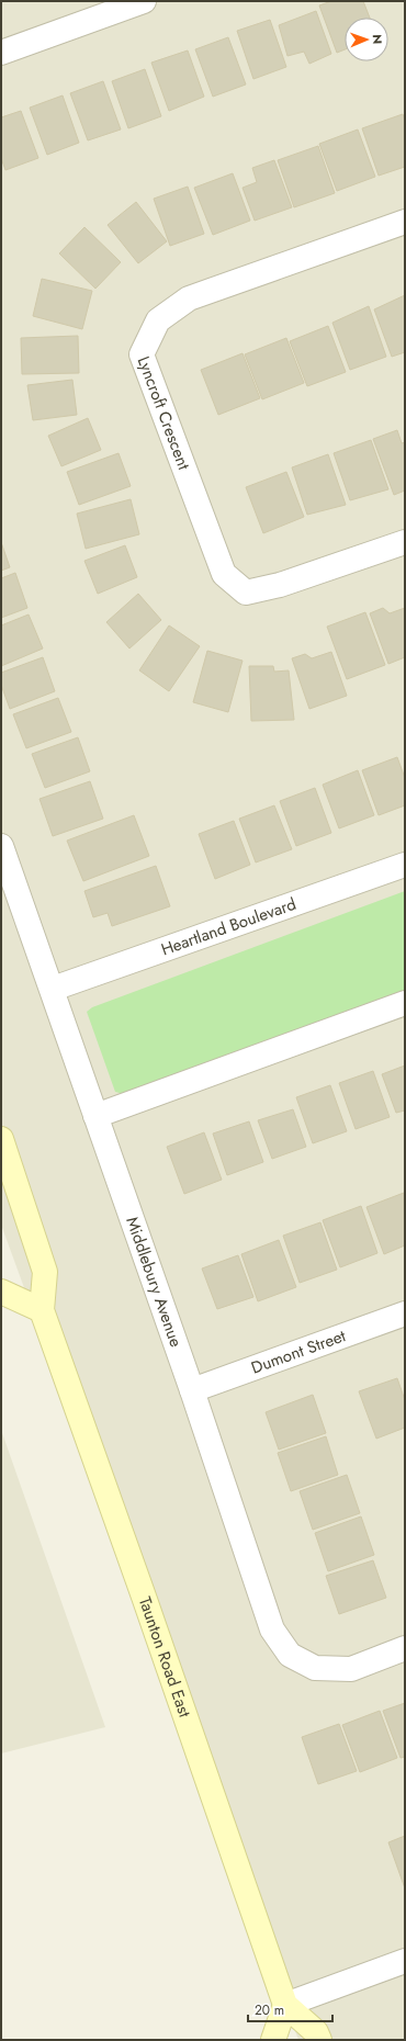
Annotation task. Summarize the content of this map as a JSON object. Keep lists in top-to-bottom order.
{
  "streets": {
    "main road": ["Taunton Road East"],
    "street": [
      "Lyncroft Crescent",
      "Heartland Boulevard",
      "Middlebury Avenue",
      "Dumont Street"
    ]
  },
  "crossings": [
    ["Heartland Boulevard", "Middlebury Avenue"],
    ["Middlebury Avenue", "Dumont Street"]
  ],
  "scale_bar": "20 m",
  "north": "right"
}
